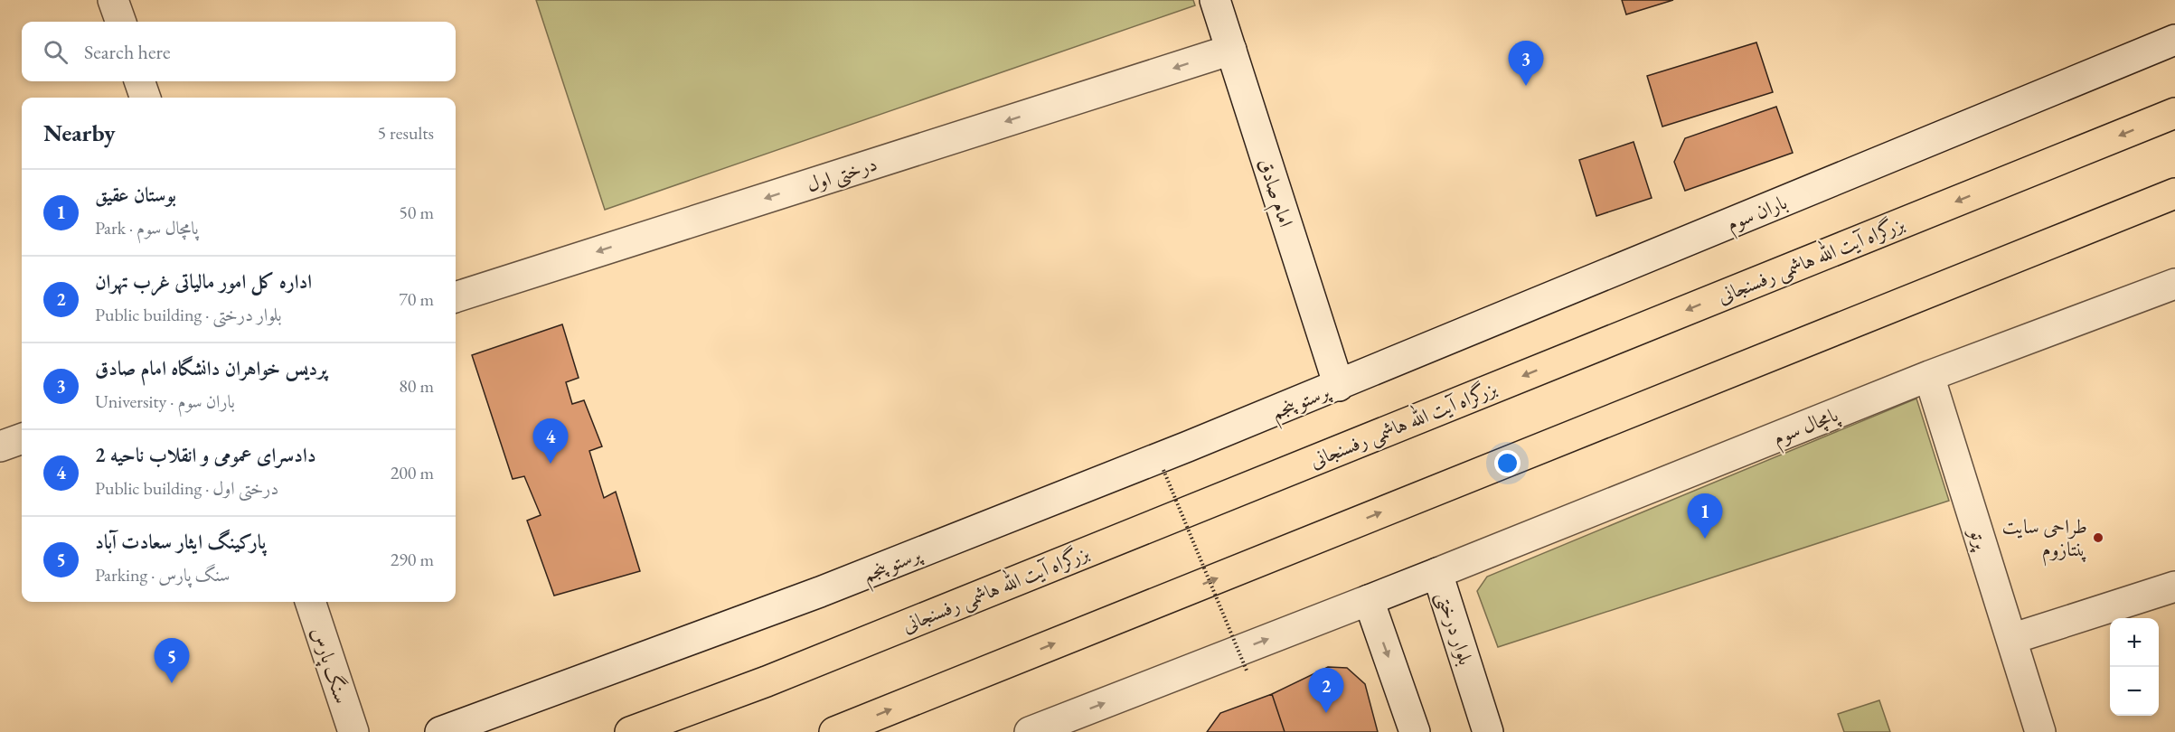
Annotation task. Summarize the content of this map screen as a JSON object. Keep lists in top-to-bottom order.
{
  "streets": {
    "highway": ["بزرگراه آیت الله هاشمی رفسنجانی"],
    "street": [
      "درختی اول",
      "امام صادق",
      "باران سوم",
      "پرستو پنجم",
      "پامچال سوم",
      "پرتو",
      "بلوار درختی",
      "سنگ پارس"
    ]
  },
  "crossings": [
    ["درختی اول", "امام صادق"],
    ["امام صادق", "باران سوم"],
    ["امام صادق", "پرستو پنجم"],
    ["باران سوم", "پرستو پنجم"],
    ["پامچال سوم", "پرتو"],
    ["پامچال سوم", "بلوار درختی"]
  ],
  "one_way": ["درختی اول", "بلوار درختی"],
  "places": ["طراحی سایت پنتازوم"],
  "page": {
    "search": "Search here",
    "pins": [
      "3",
      "4",
      "1",
      "5",
      "2"
    ],
    "heading": ["Nearby", "5 results"],
    "list": [
      {
        "mark": "1",
        "name": "بوستان عقیق",
        "note": "Park · پامچال سوم",
        "value": "50 m"
      },
      {
        "mark": "2",
        "name": "اداره کل امور مالیاتی غرب تهران",
        "note": "Public building · بلوار درختی",
        "value": "70 m"
      },
      {
        "mark": "3",
        "name": "پردیس خواهران دانشگاه امام صادق",
        "note": "University · باران سوم",
        "value": "80 m"
      },
      {
        "mark": "4",
        "name": "دادسرای عمومی و انقلاب ناحیه 2",
        "note": "Public building · درختی اول",
        "value": "200 m"
      },
      {
        "mark": "5",
        "name": "پارکینگ ایثار سعادت آباد",
        "note": "Parking · سنگ پارس",
        "value": "290 m"
      }
    ],
    "map_buttons": ["+", "−"]
  }
}
